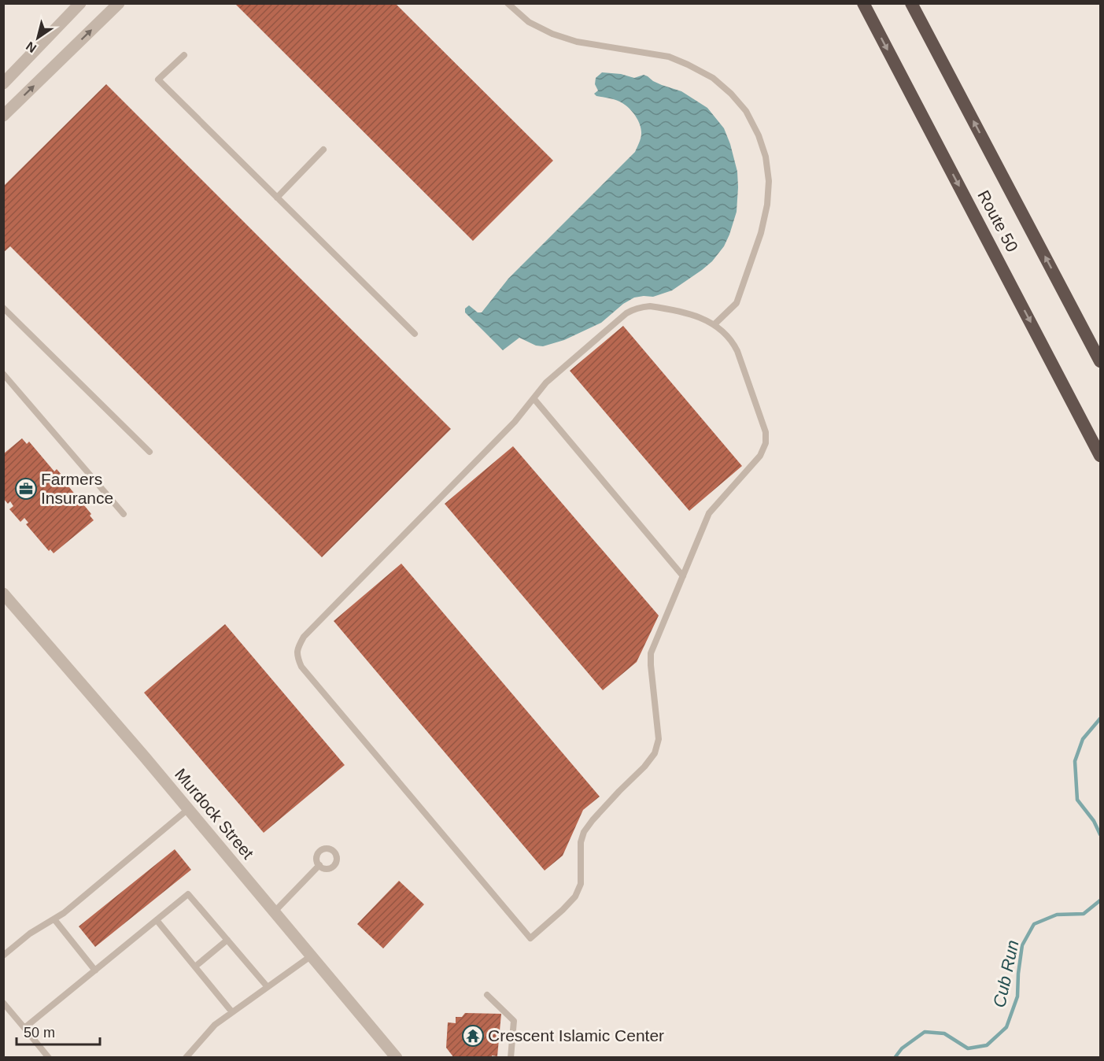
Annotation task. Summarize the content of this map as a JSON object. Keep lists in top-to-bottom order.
{
  "streets": {
    "highway": ["Route 50"],
    "street": ["Murdock Street"]
  },
  "water": ["Cub Run"],
  "places": {
    "office": ["Farmers Insurance"],
    "temple": ["Crescent Islamic Center"]
  },
  "scale_bar": "50 m",
  "north": "bottom left"
}
